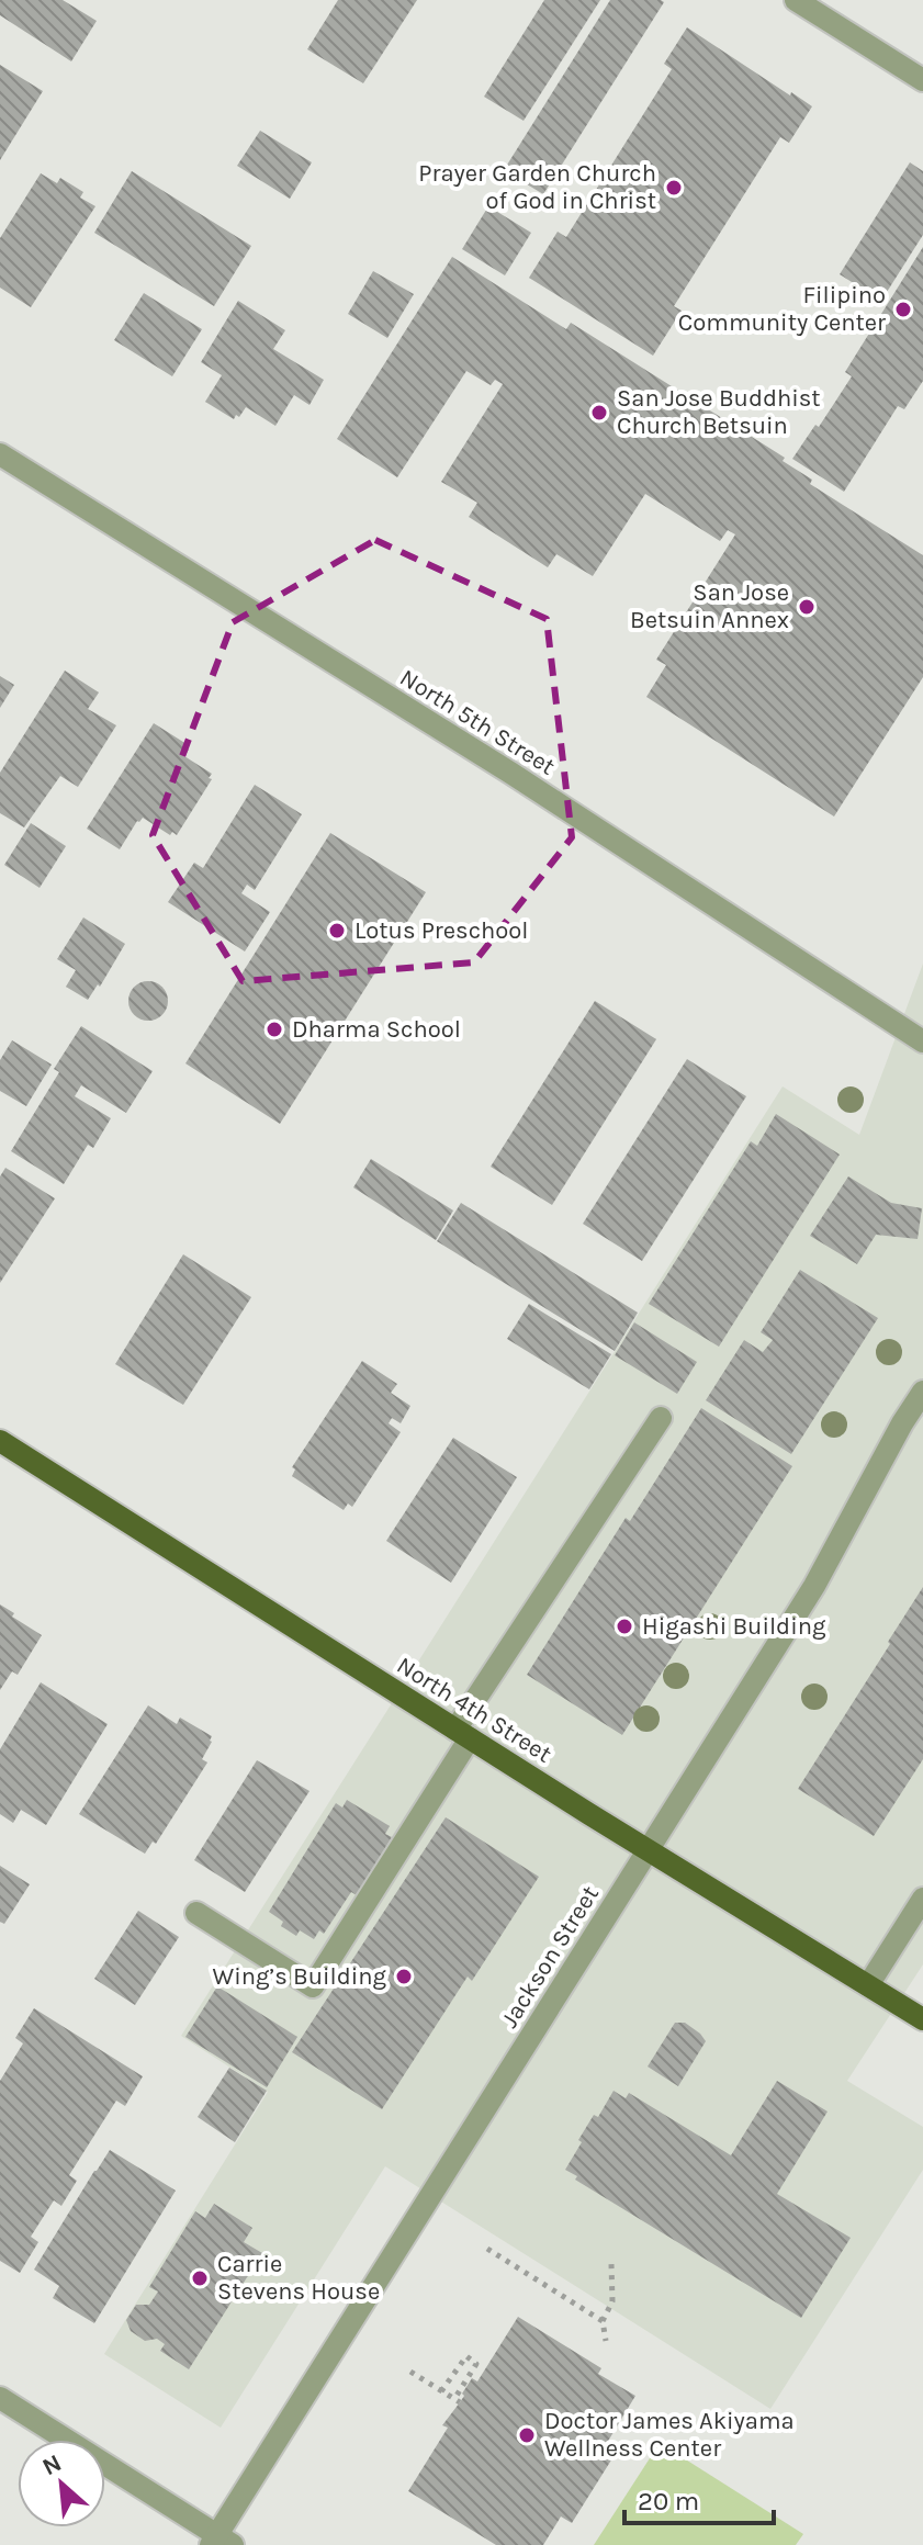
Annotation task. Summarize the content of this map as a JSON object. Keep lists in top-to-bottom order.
{
  "streets": {
    "main road": ["North 4th Street"],
    "street": ["North 5th Street", "Jackson Street"]
  },
  "crossings": [
    ["North 4th Street", "Jackson Street"]
  ],
  "places": [
    "Prayer Garden Church of God in Christ",
    "Filipino Community Center",
    "San Jose Buddhist Church Betsuin",
    "San Jose Betsuin Annex",
    "Lotus Preschool",
    "Dharma School",
    "Higashi Building",
    "Wing’s Building",
    "Carrie Stevens House",
    "Doctor James Akiyama Wellness Center"
  ],
  "scale_bar": "20 m",
  "north": "top left"
}
